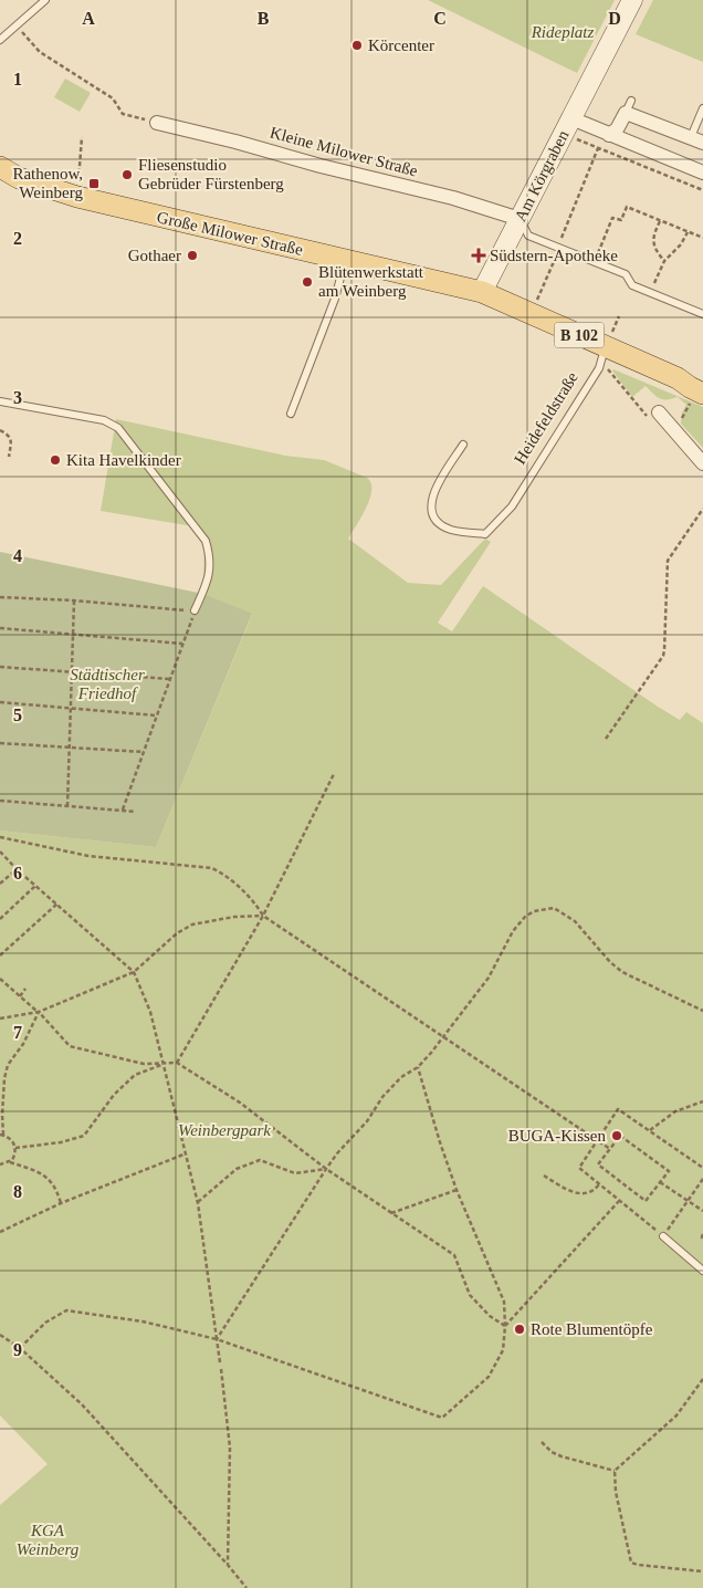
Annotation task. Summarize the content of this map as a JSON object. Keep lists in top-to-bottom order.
{
  "streets": {
    "main road": ["Große Milower Straße", "B 102"],
    "street": ["Kleine Milower Straße", "Am Körgraben"],
    "lane": ["Heidefeldstraße"]
  },
  "crossings": [
    ["Kleine Milower Straße", "Am Körgraben"],
    ["Am Körgraben", "Große Milower Straße"],
    ["Große Milower Straße", "Heidefeldstraße"]
  ],
  "parks": [
    "Rideplatz",
    "Städtischer Friedhof",
    "Weinbergpark",
    "KGA Weinberg"
  ],
  "places": {
    "other": [
      "Körcenter",
      "Fliesenstudio Gebrüder Fürstenberg",
      "Gothaer",
      "Blütenwerkstatt am Weinberg",
      "Kita Havelkinder",
      "BUGA-Kissen",
      "Rote Blumentöpfe"
    ],
    "transit": ["Rathenow, Weinberg"],
    "health": ["Südstern-Apotheke"]
  },
  "grid": {
    "columns": [
      "A",
      "B",
      "C",
      "D"
    ],
    "rows": [
      "1",
      "2",
      "3",
      "4",
      "5",
      "6",
      "7",
      "8",
      "9"
    ]
  }
}
